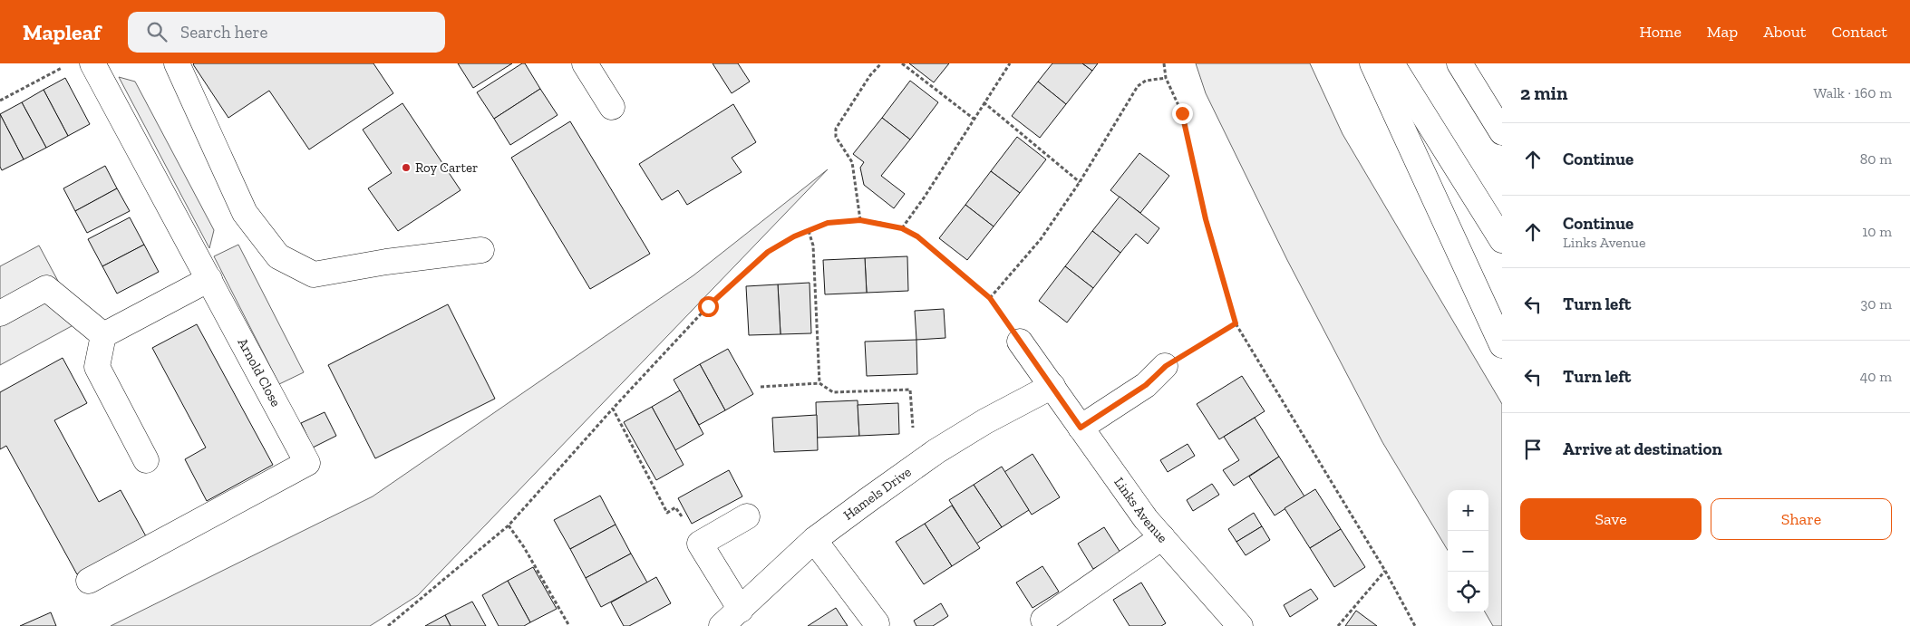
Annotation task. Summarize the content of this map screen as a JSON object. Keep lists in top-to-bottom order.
{
  "streets": {
    "main road": ["Arnold Close", "Hamels Drive", "Links Avenue"]
  },
  "crossings": [
    ["Hamels Drive", "Links Avenue"]
  ],
  "places": ["Roy Carter"],
  "page": {
    "header": "Mapleaf",
    "search": "Search here",
    "nav": [
      "Home",
      "Map",
      "About",
      "Contact"
    ],
    "heading": ["2 min", "Walk · 160 m"],
    "list": [
      ["Continue", "80 m"],
      ["Continue", "Links Avenue", "10 m"],
      ["Turn left", "30 m"],
      ["Turn left", "40 m"],
      "Arrive at destination"
    ],
    "buttons": ["Save", "Share"],
    "map_buttons": ["+", "−"]
  }
}
